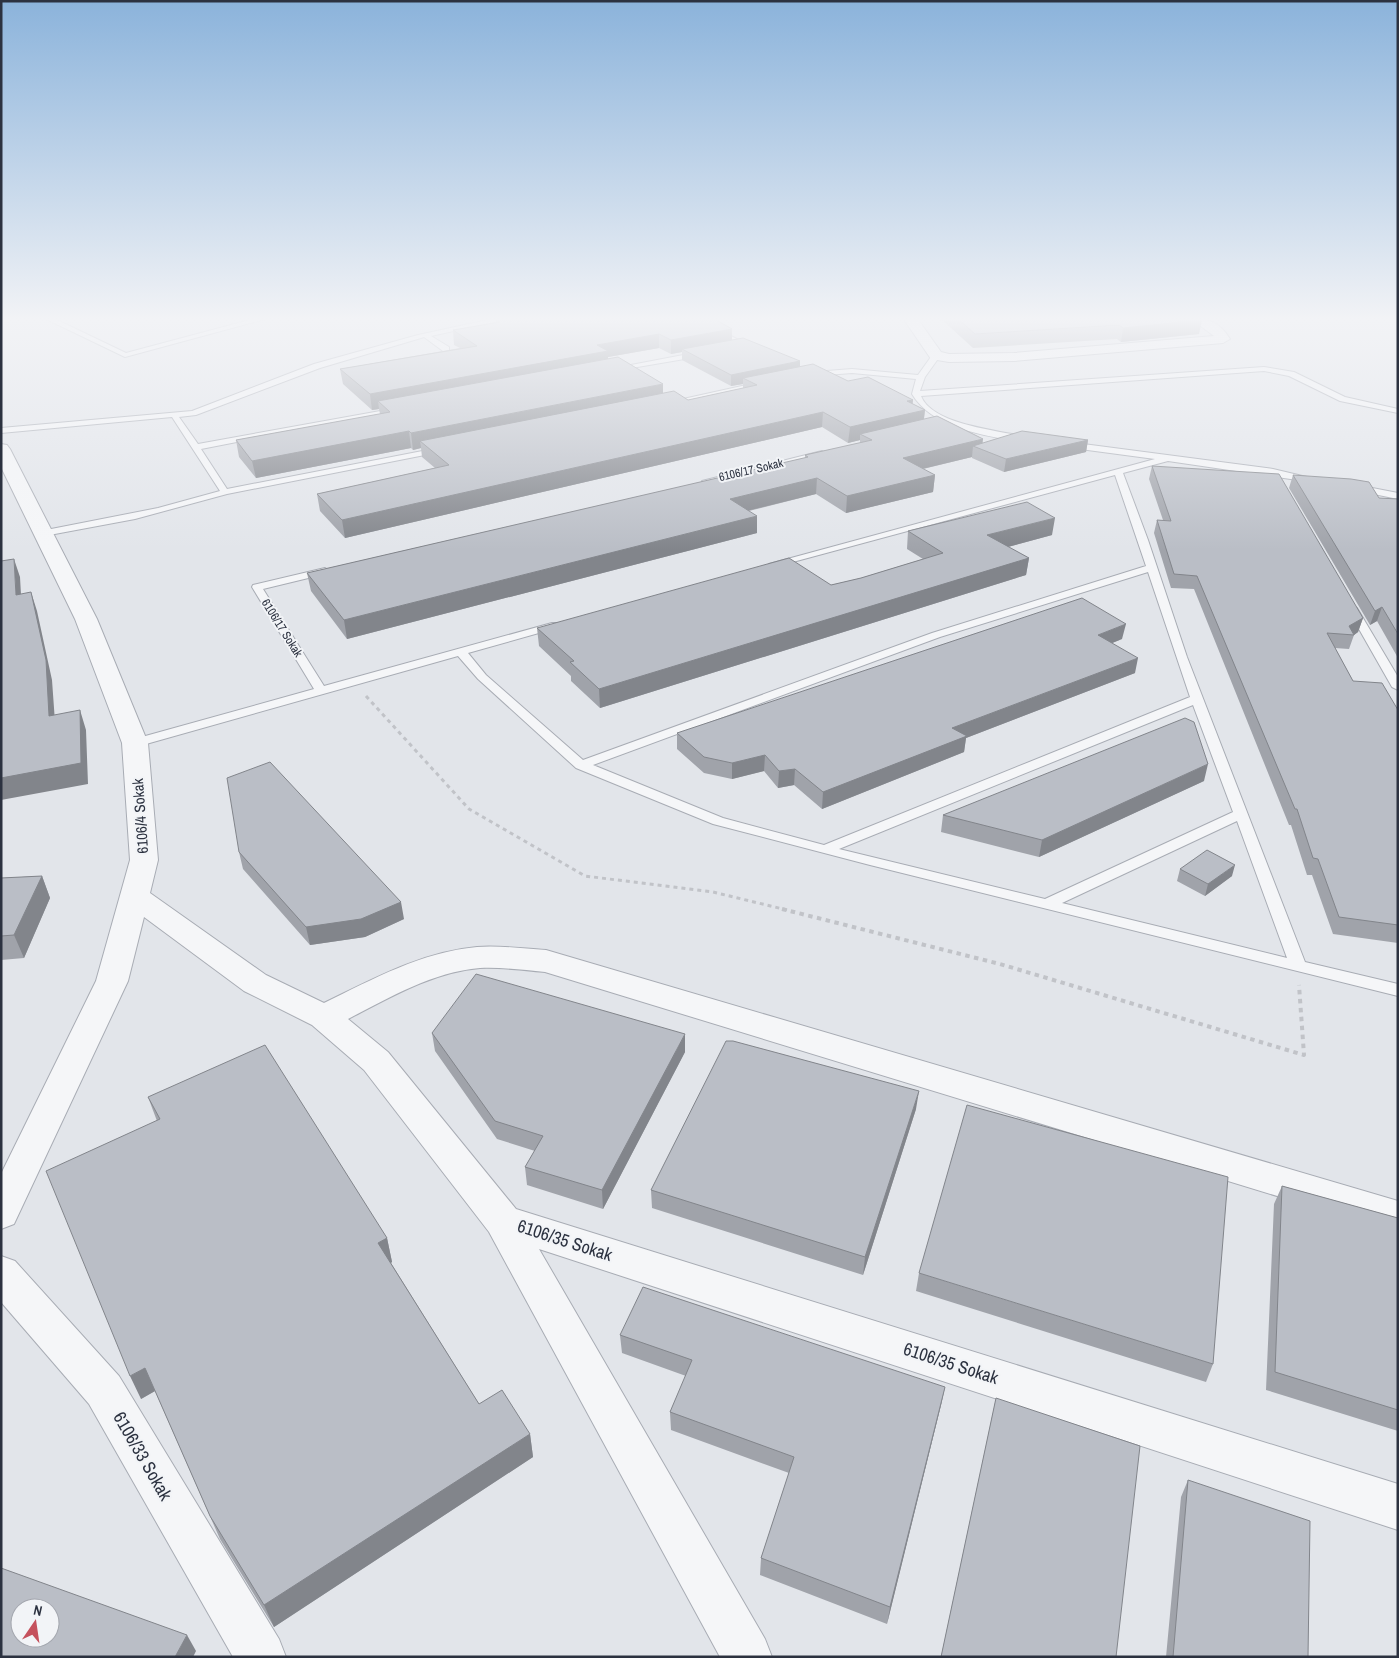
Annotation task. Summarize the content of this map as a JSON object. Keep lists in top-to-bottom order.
{
  "streets": {
    "street": ["6106/4 Sokak", "6106/35 Sokak", "6106/33 Sokak"],
    "lane": ["6106/17 Sokak"]
  },
  "north": "top"
}
